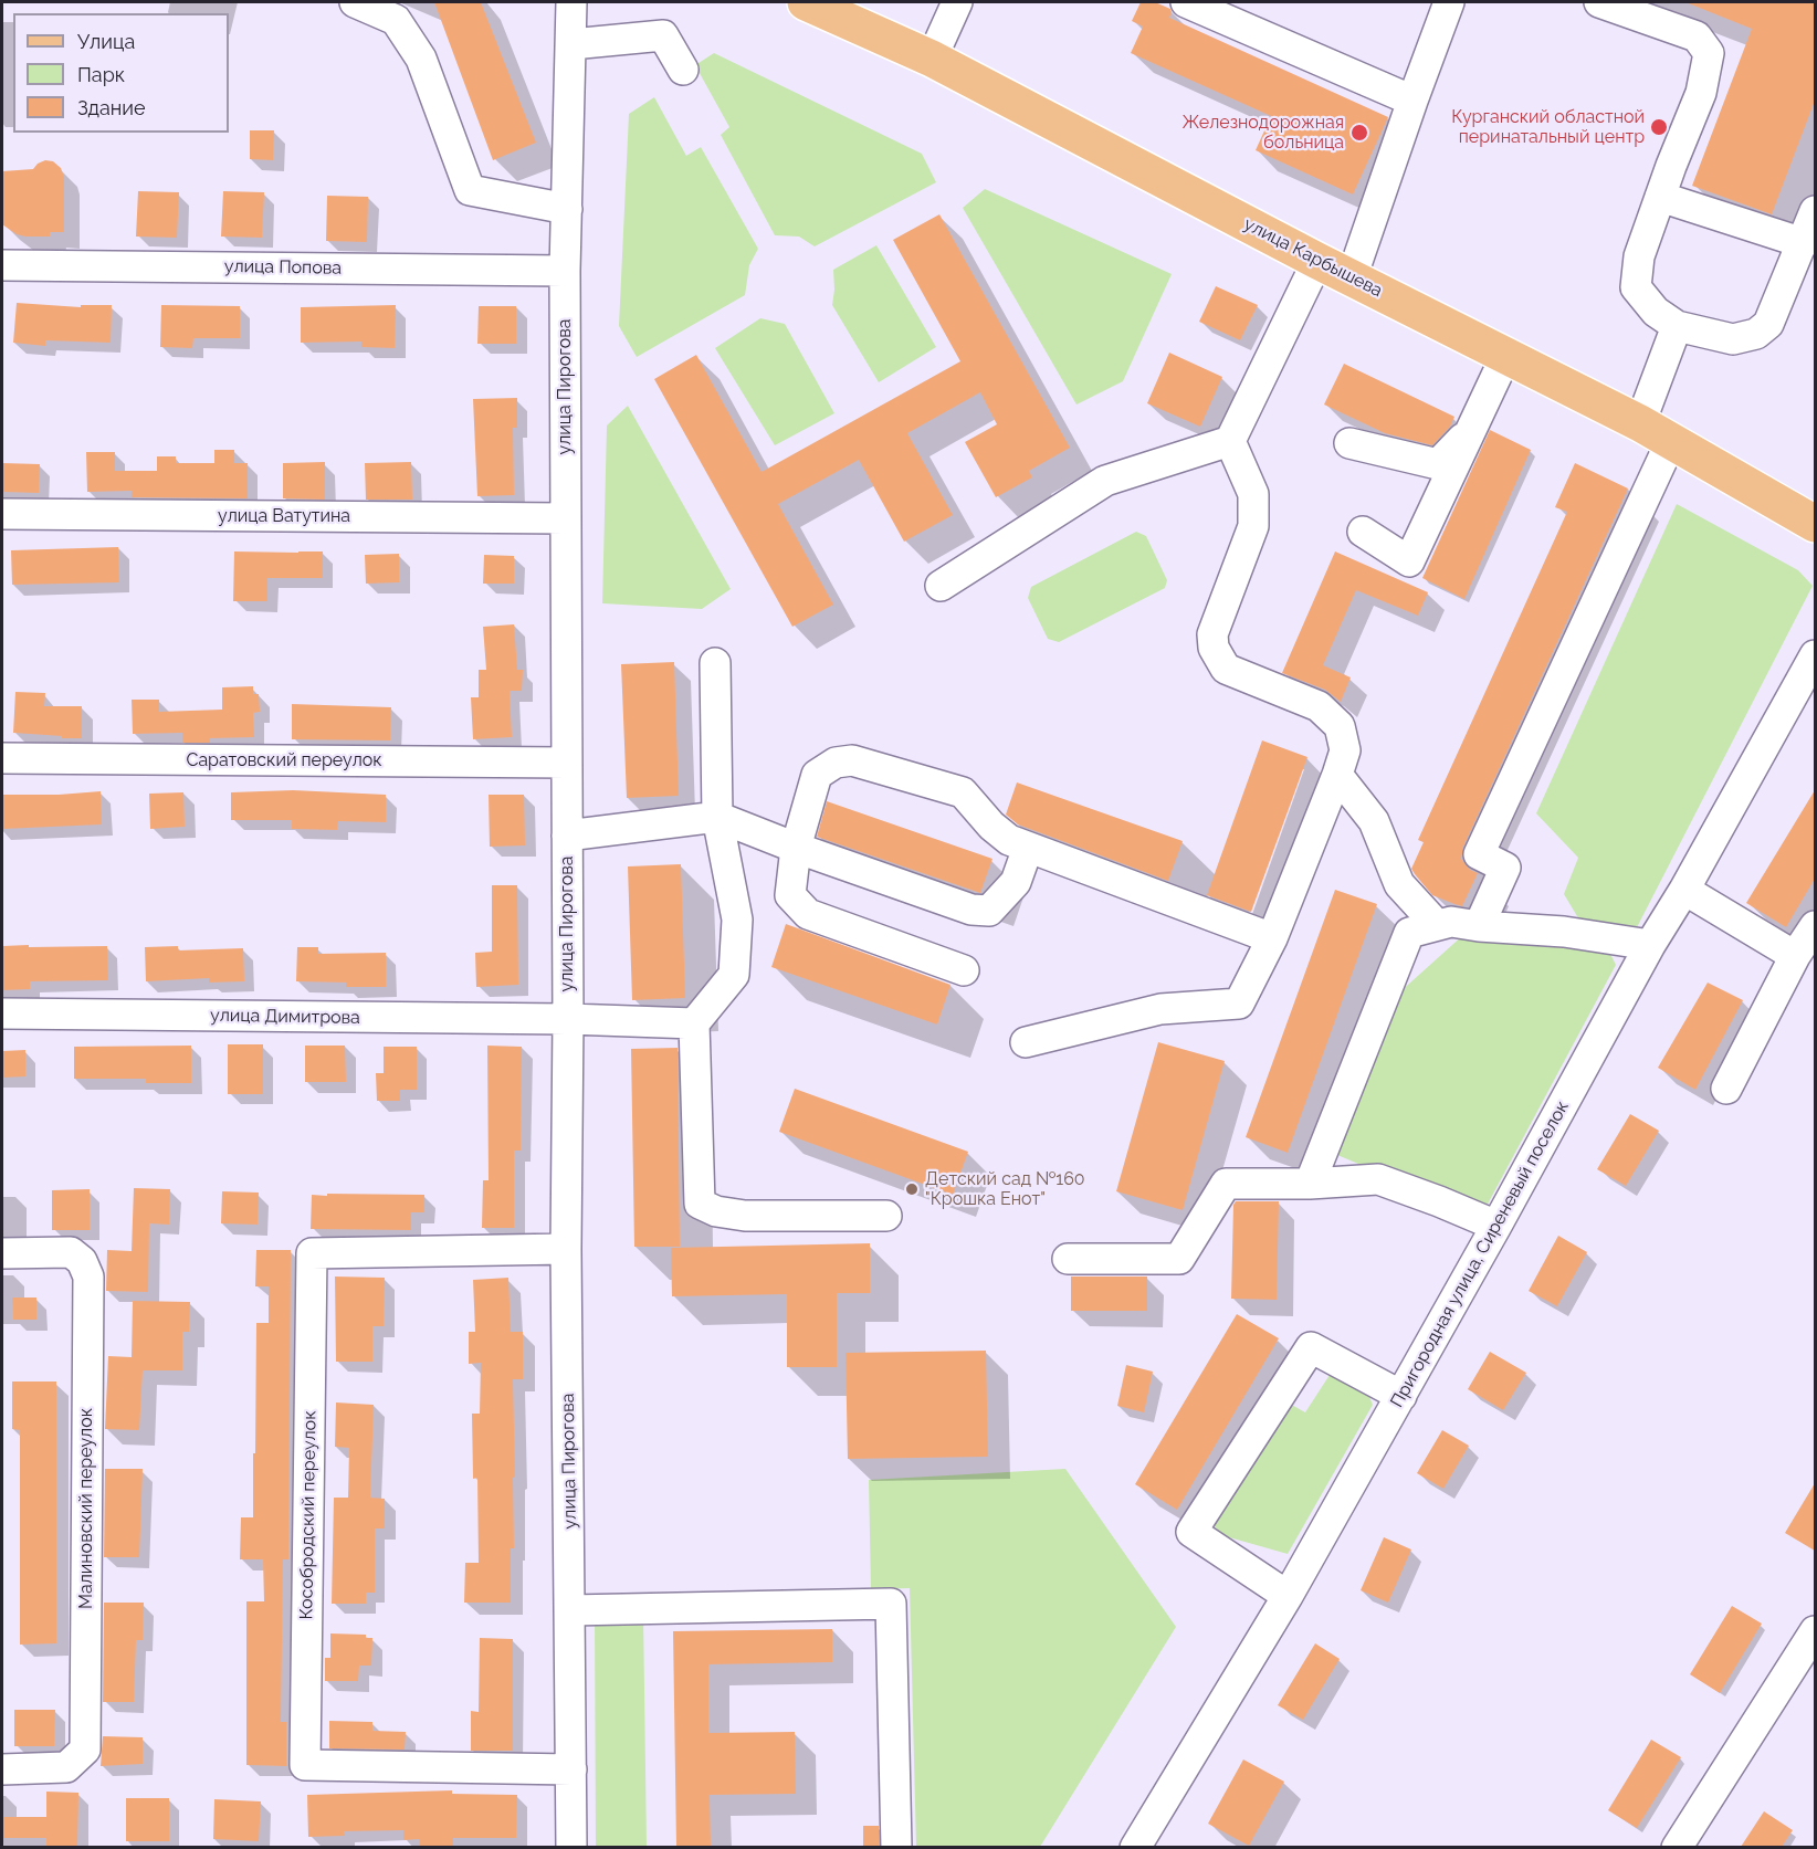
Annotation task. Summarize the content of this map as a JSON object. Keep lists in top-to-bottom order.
{
  "streets": {
    "main road": ["улица Карбышева"],
    "street": [
      "улица Попова",
      "улица Пирогова",
      "улица Ватутина",
      "Саратовский переулок",
      "улица Димитрова",
      "Пригородная улица, Сиреневый поселок",
      "Малиновский переулок",
      "Кособродский переулок"
    ]
  },
  "crossings": [
    ["улица Попова", "улица Пирогова"],
    ["улица Пирогова", "улица Ватутина"],
    ["улица Пирогова", "Саратовский переулок"],
    ["улица Пирогова", "улица Димитрова"],
    ["улица Пирогова", "Кособродский переулок"]
  ],
  "places": ["Курганский областной перинатальный центр", "Железнодорожная больница", "Детский сад №160 \"Крошка Енот\""],
  "legend": ["Улица", "Парк", "Здание"]
}
